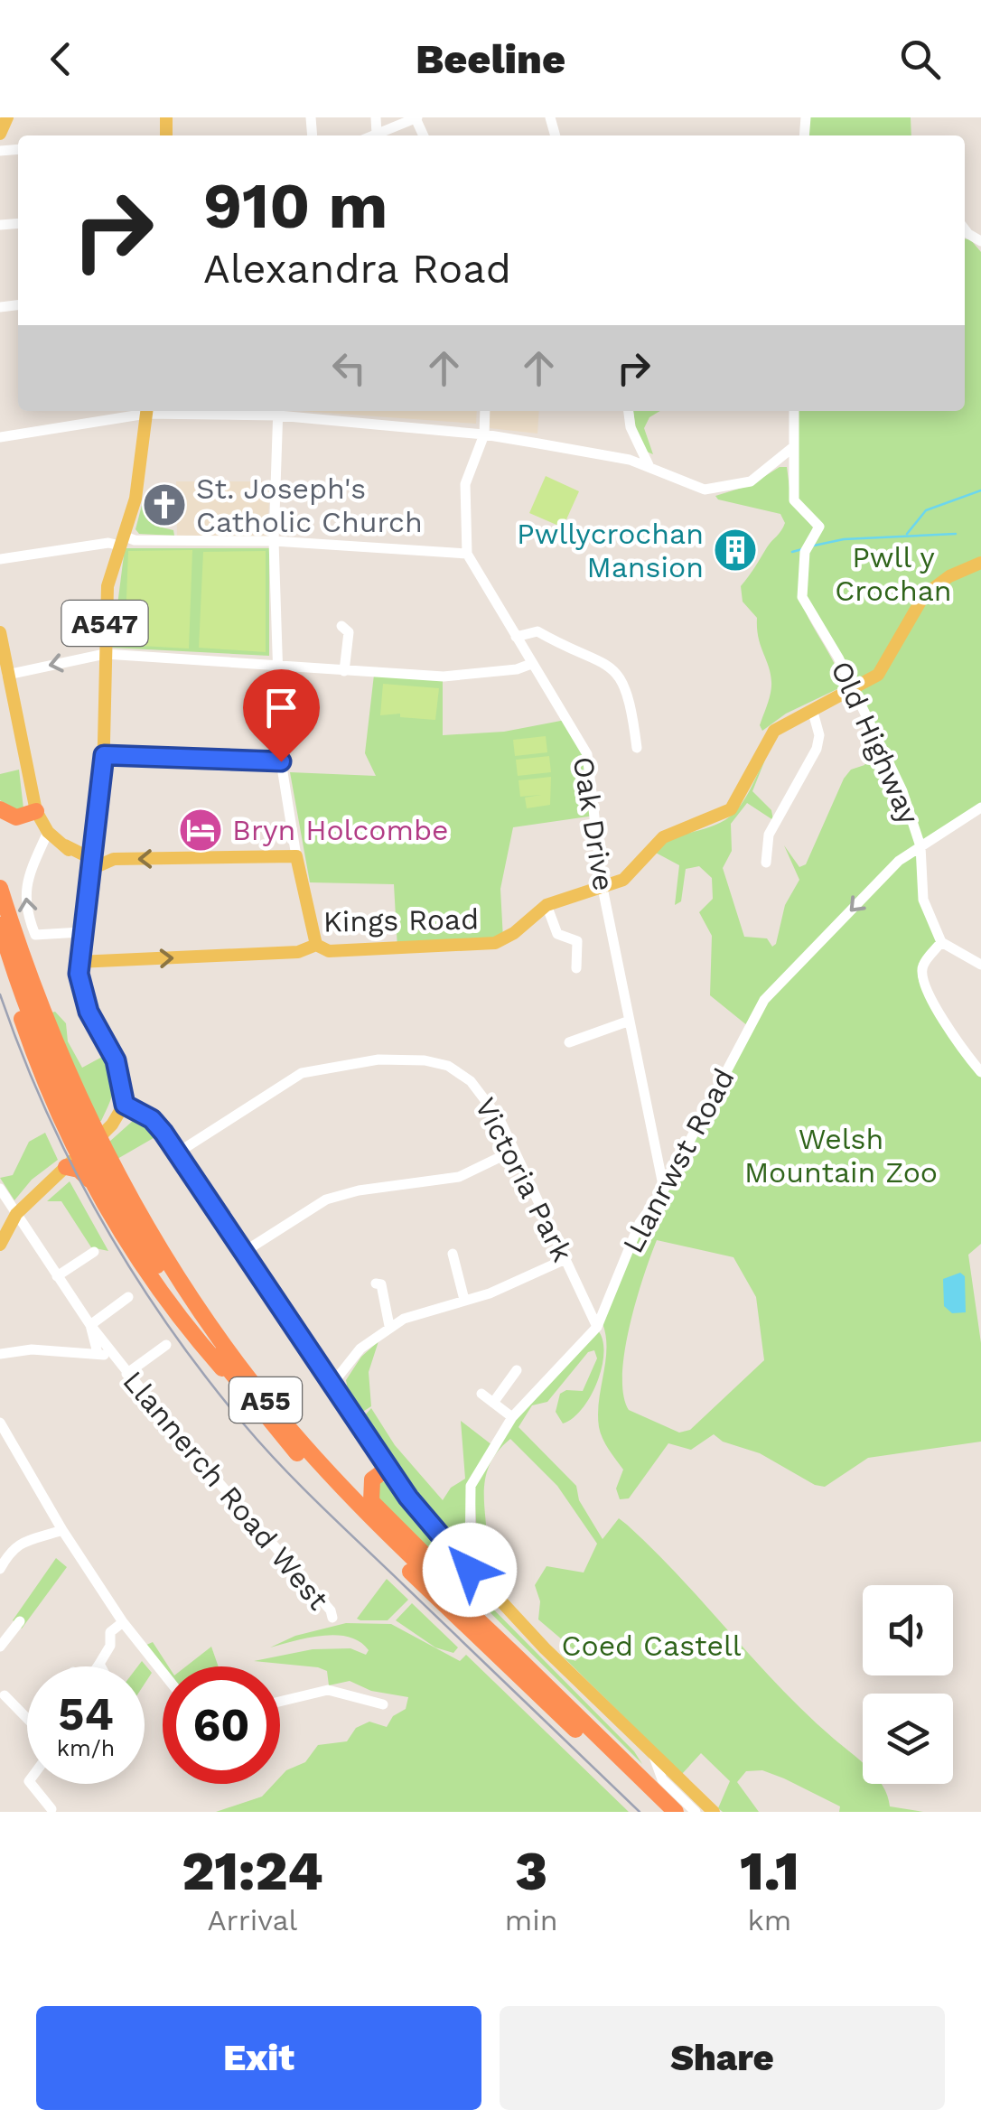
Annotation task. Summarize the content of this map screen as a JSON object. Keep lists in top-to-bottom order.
{
  "streets": {
    "highway": ["A55"],
    "main road": ["A547", "Kings Road"],
    "street": [
      "Old Highway",
      "Oak Drive",
      "Llanrwst Road",
      "Victoria Park",
      "Llannerch Road West"
    ]
  },
  "crossings": [
    ["A547", "Kings Road"],
    ["Old Highway", "Kings Road"],
    ["Old Highway", "Llanrwst Road"],
    ["Oak Drive", "Kings Road"],
    ["Oak Drive", "Llanrwst Road"],
    ["Llanrwst Road", "Victoria Park"]
  ],
  "one_way": ["Llanrwst Road"],
  "parks": ["Pwll y Crochan", "Welsh Mountain Zoo", "Coed Castell"],
  "places": {
    "church": ["St. Joseph's Catholic Church"],
    "building": ["Pwllycrochan Mansion"],
    "hotel": ["Bryn Holcombe"]
  },
  "page": {
    "header": "Beeline",
    "turn": ["910 m", "Alexandra Road"],
    "speed": "54 km/h",
    "limit": "60",
    "eta": [
      "21:24",
      "Arrival",
      "3",
      "min",
      "1.1",
      "km"
    ],
    "buttons": ["Exit", "Share"]
  }
}
